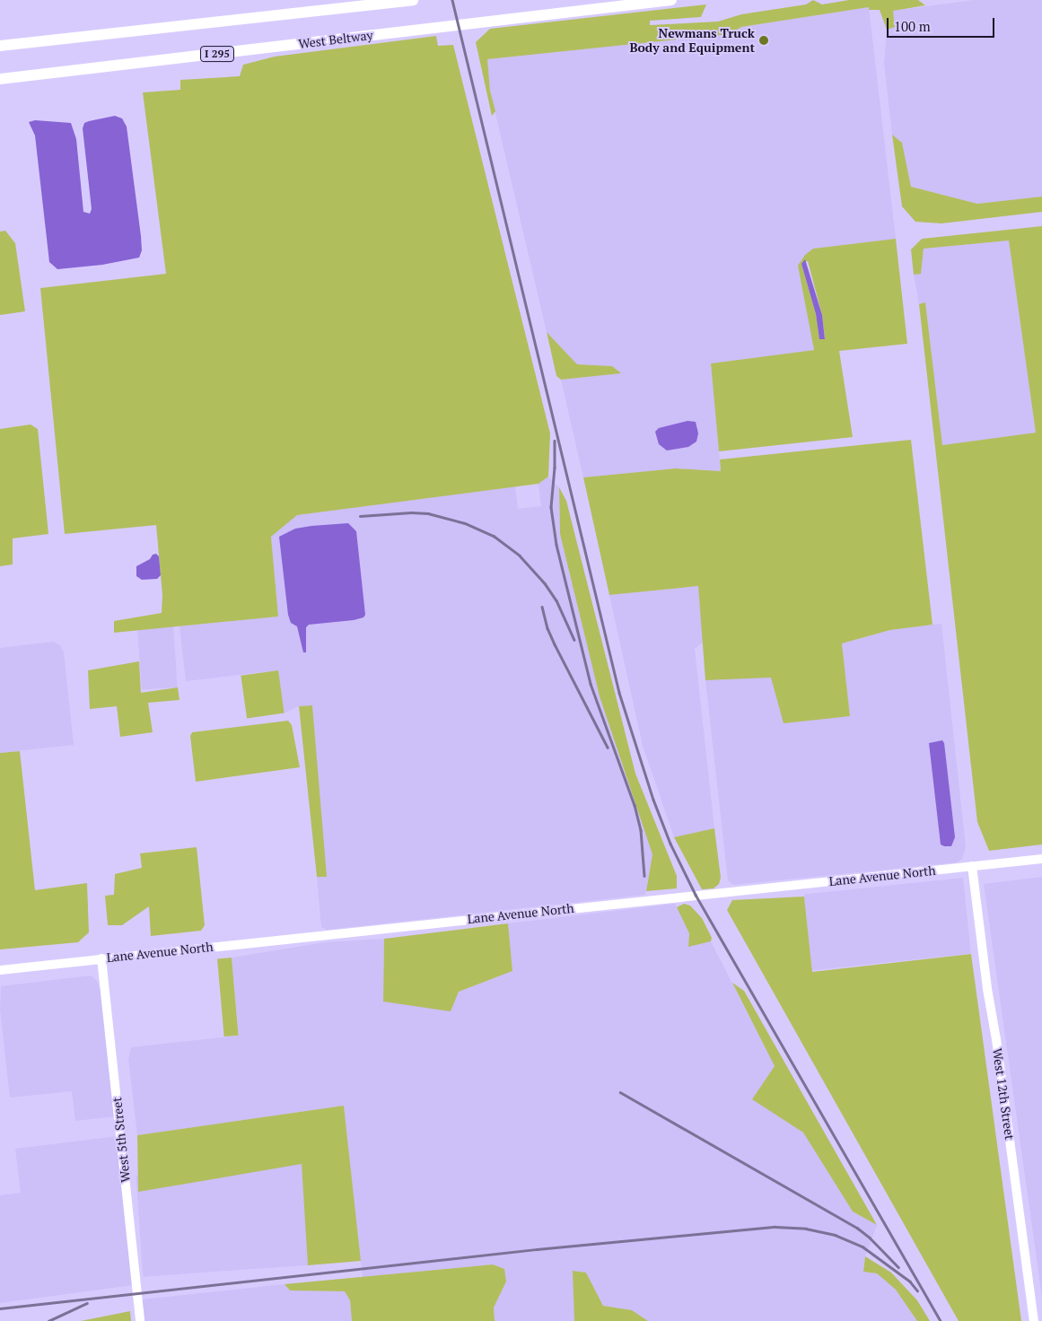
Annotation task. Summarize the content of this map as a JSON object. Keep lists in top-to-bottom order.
{
  "streets": {
    "highway": ["West Beltway", "I 295"],
    "main road": ["Lane Avenue North", "West 12th Street", "West 5th Street"]
  },
  "crossings": [
    ["Lane Avenue North", "West 12th Street"],
    ["Lane Avenue North", "West 5th Street"]
  ],
  "places": ["Newmans Truck Body and Equipment"],
  "scale_bar": "100 m"
}
